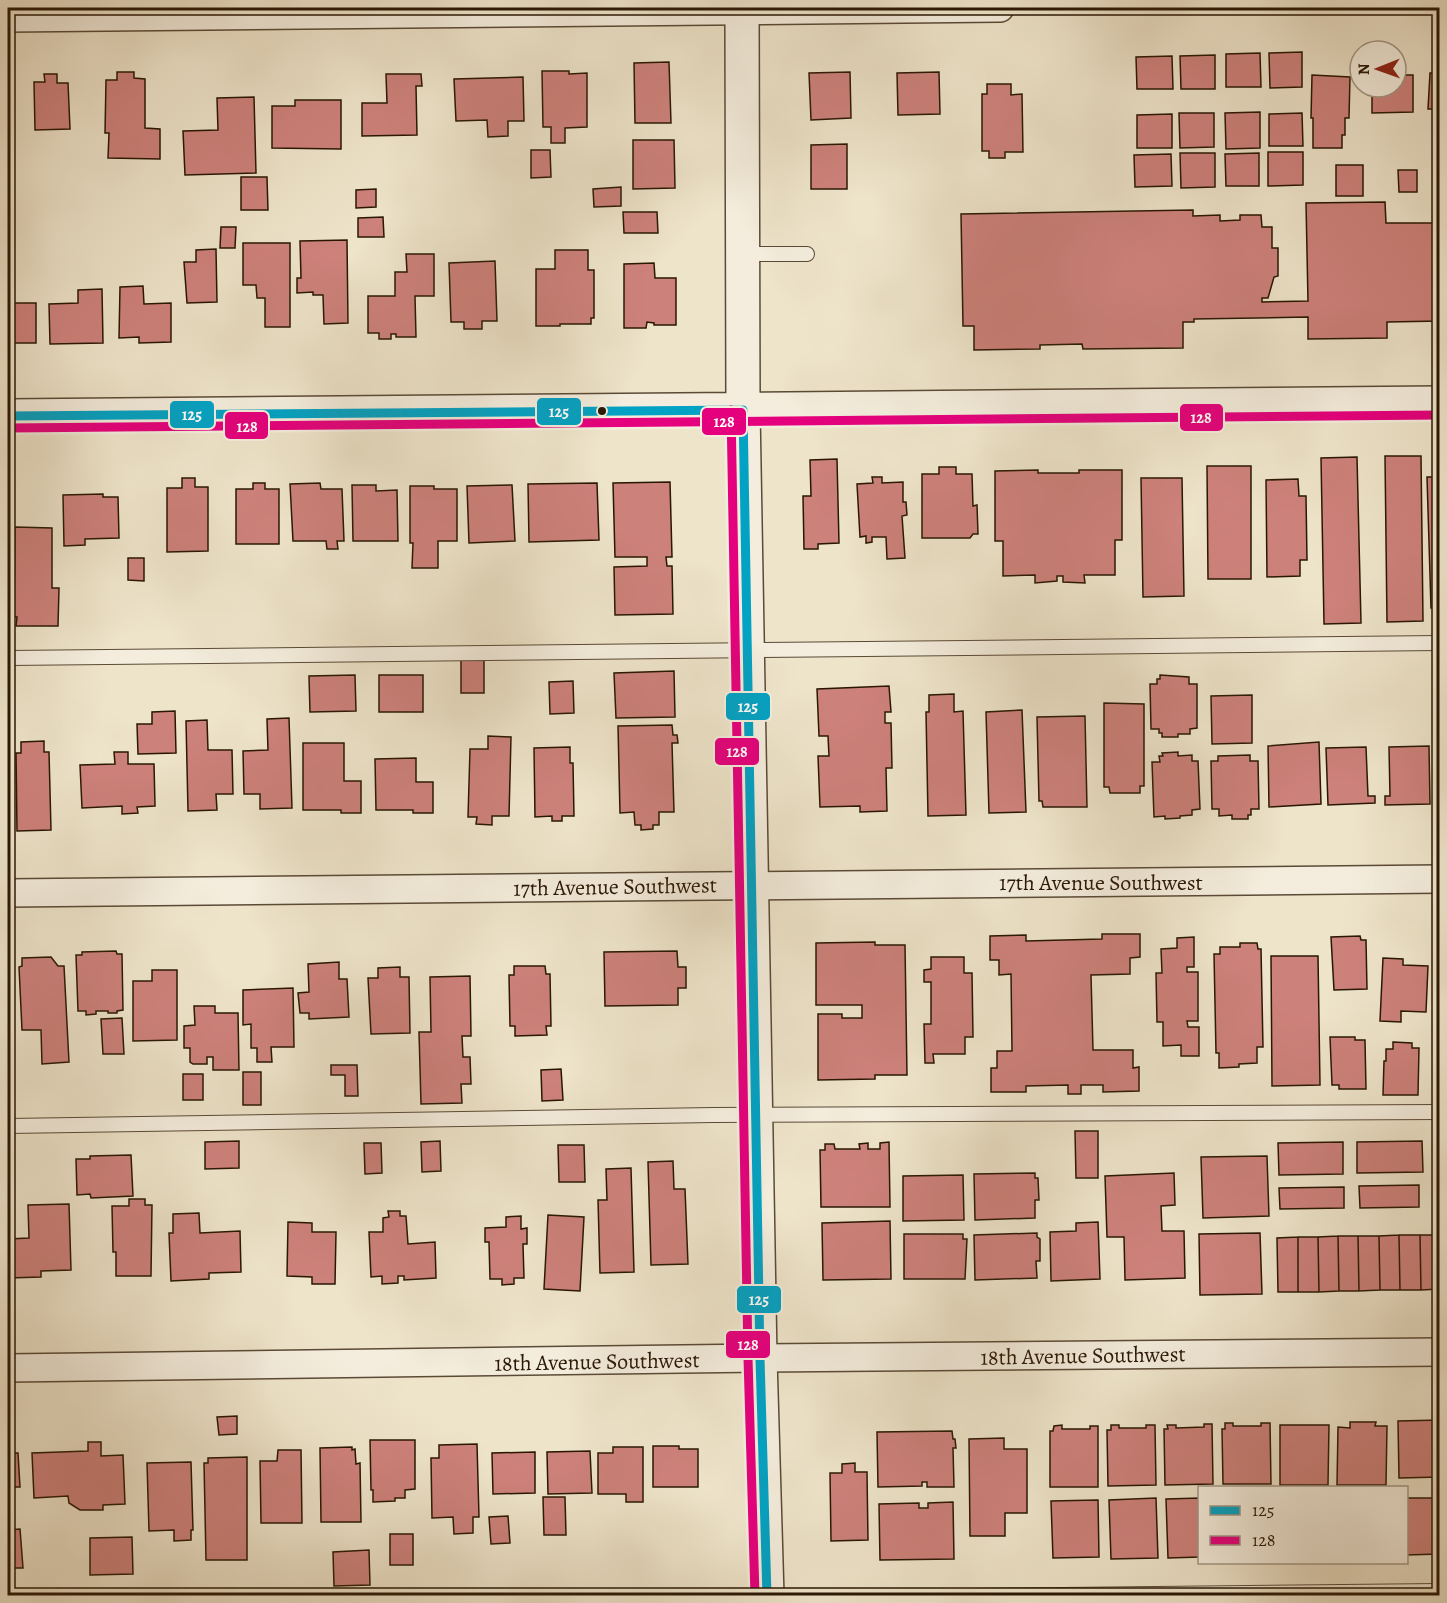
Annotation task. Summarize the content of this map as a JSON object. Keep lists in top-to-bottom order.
{
  "streets": {
    "street": ["17th Avenue Southwest", "18th Avenue Southwest"]
  },
  "lines": ["transit line 125", "transit line 128"],
  "legend": ["125", "128"],
  "north": "left"
}
